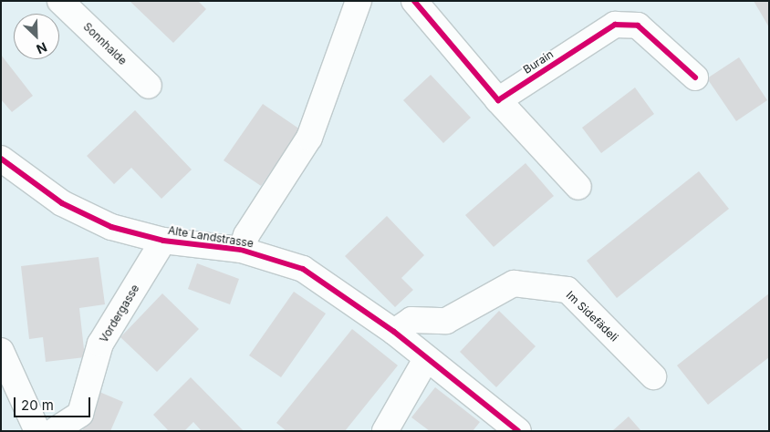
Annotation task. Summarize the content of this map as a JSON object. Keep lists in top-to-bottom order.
{
  "streets": {
    "street": [
      "Sonnhalde",
      "Burain",
      "Alte Landstrasse",
      "Vordergasse",
      "Im Sidefädeli"
    ]
  },
  "crossings": [
    ["Alte Landstrasse", "Vordergasse"],
    ["Alte Landstrasse", "Im Sidefädeli"]
  ],
  "scale_bar": "20 m",
  "north": "bottom right"
}
